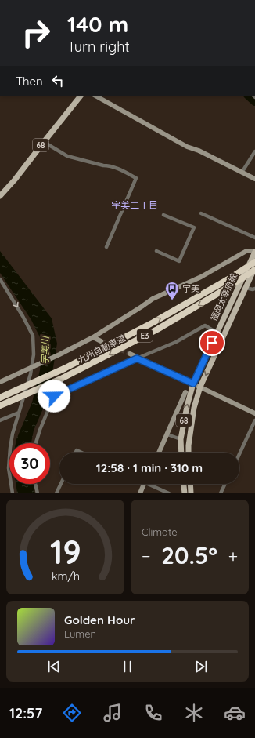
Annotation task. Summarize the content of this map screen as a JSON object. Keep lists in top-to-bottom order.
{
  "streets": {
    "highway": ["E3", "九州自動車道"],
    "main road": ["68", "福岡太宰府線"]
  },
  "crossings": [
    ["福岡太宰府線", "九州自動車道"]
  ],
  "districts": ["宇美二丁目"],
  "water": ["宇美川"],
  "places": {
    "bus stop": ["宇美"]
  },
  "page": {
    "turn": ["140 m", "Turn right"],
    "then": "Then",
    "limit": "30",
    "trip": "12:58 · 1 min · 310 m",
    "tile": "Climate",
    "heat": ["−", "20.5°", "+"],
    "song": ["Golden Hour", "Lumen"],
    "tabs": "12:57",
    "gauge": ["19", "km/h"]
  }
}
